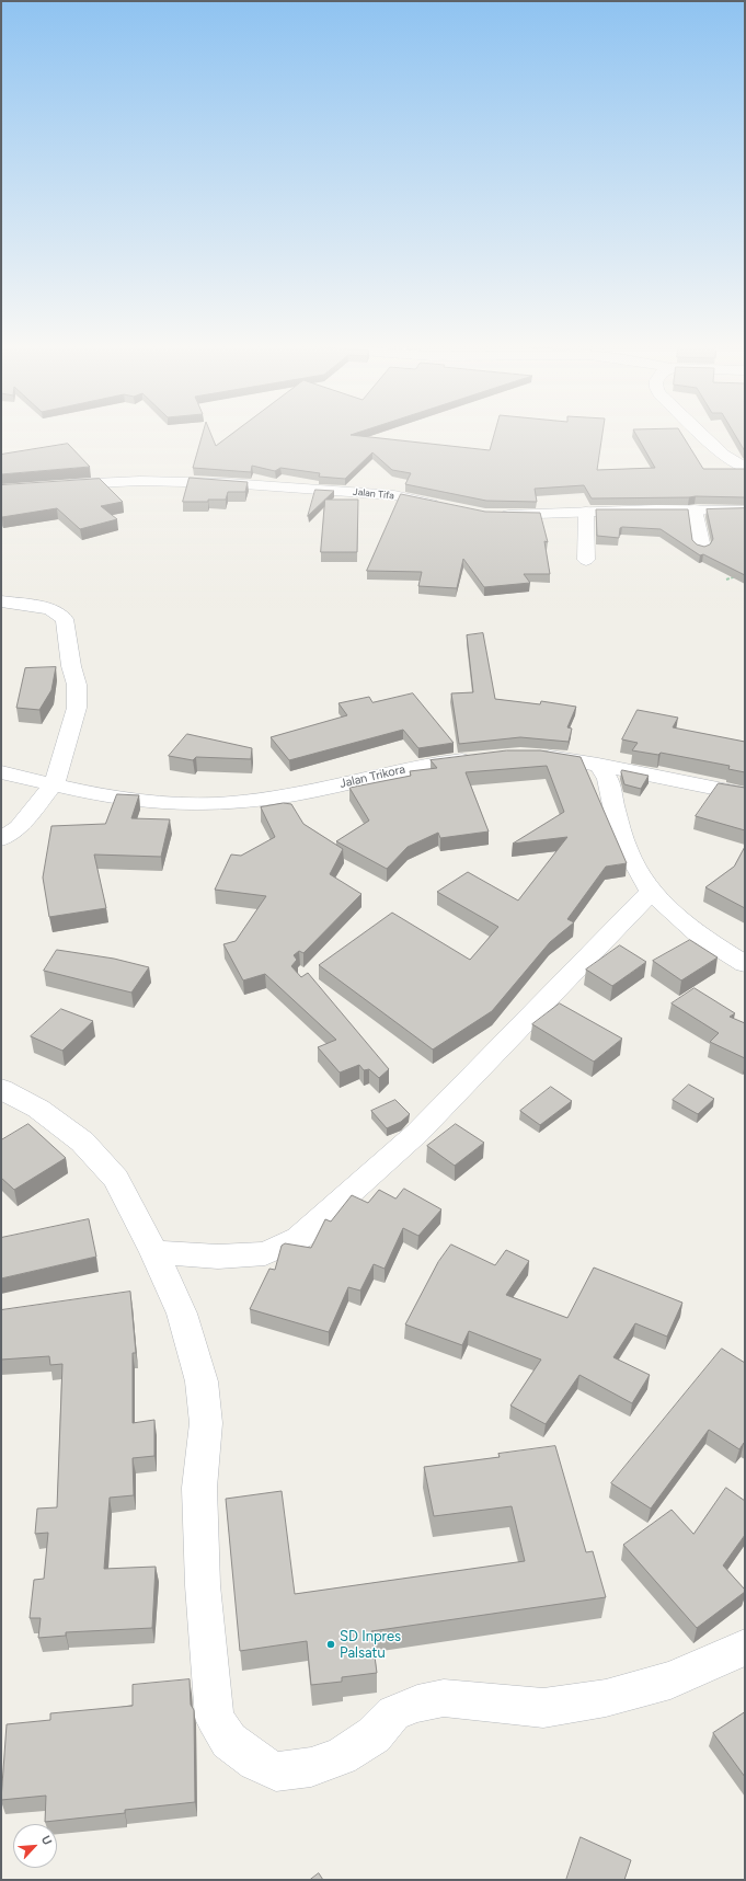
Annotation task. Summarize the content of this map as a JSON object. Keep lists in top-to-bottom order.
{
  "streets": {
    "street": ["Jalan Tifa", "Jalan Trikora"]
  },
  "places": ["SD Inpres Palsatu"],
  "north": "top right"
}
